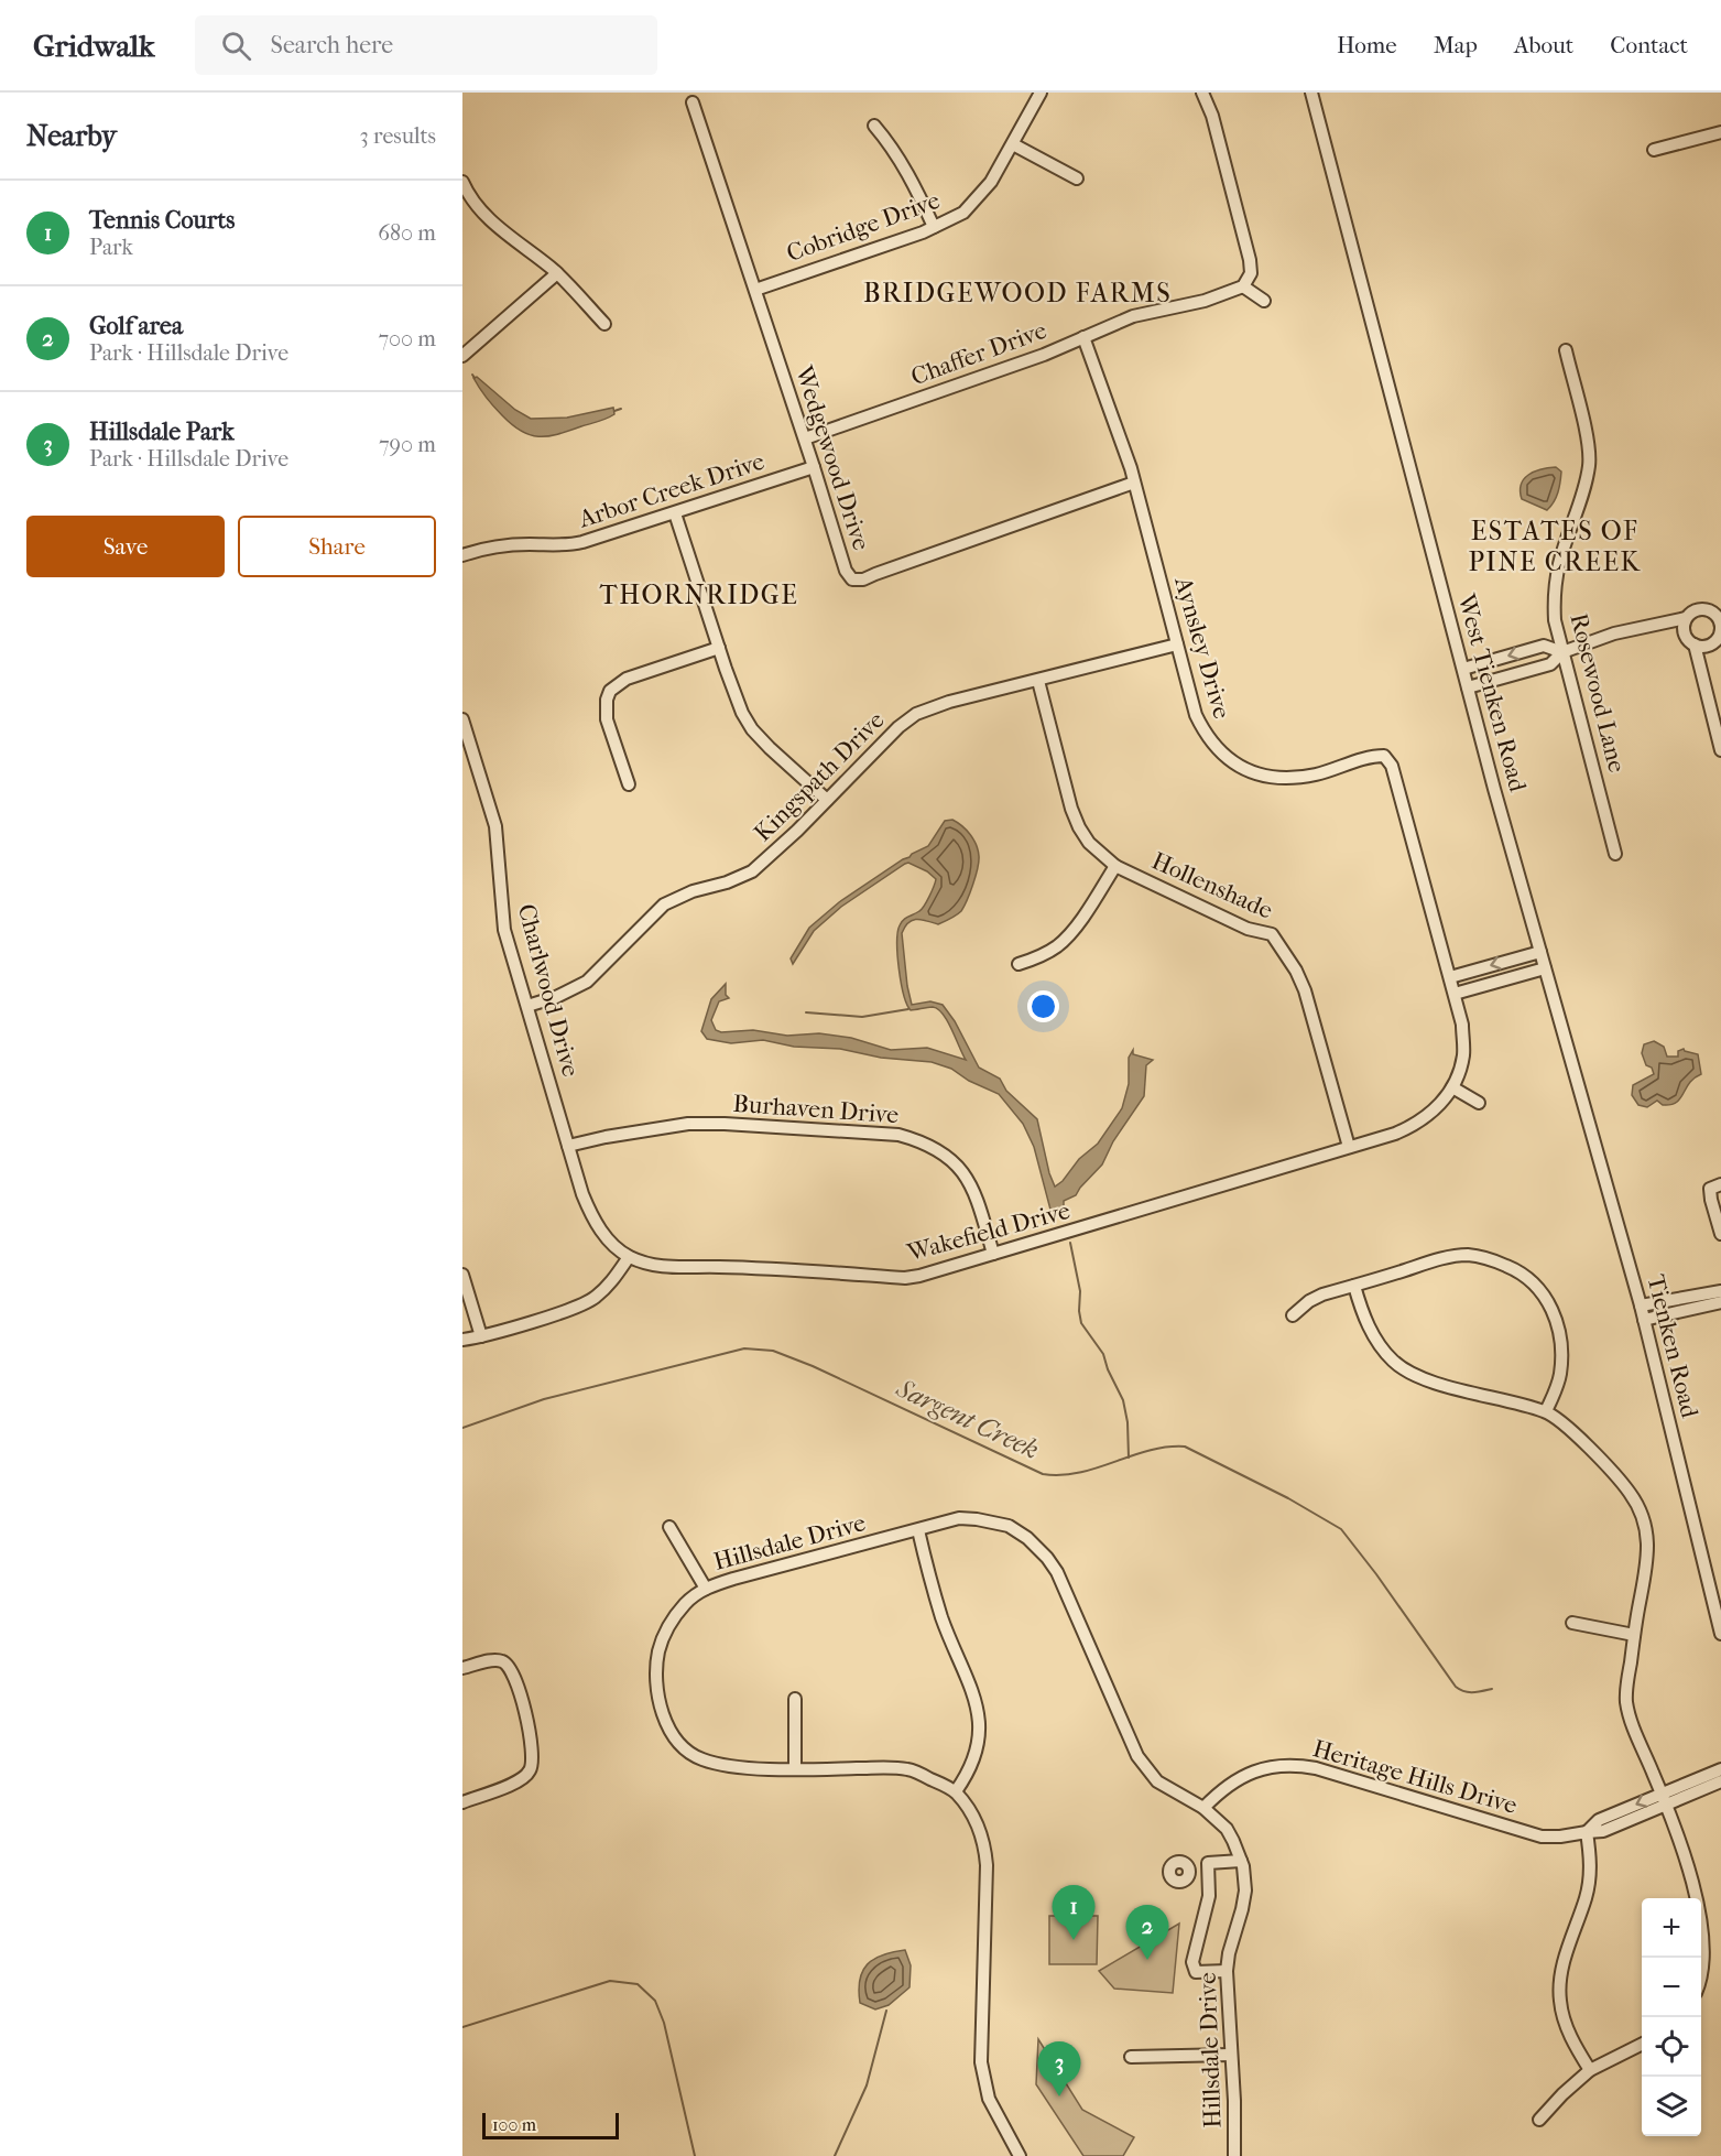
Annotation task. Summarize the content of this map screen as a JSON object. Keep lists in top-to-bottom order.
{
  "streets": {
    "street": [
      "Cobridge Drive",
      "Chaffer Drive",
      "Wedgewood Drive",
      "Arbor Creek Drive",
      "Aynsley Drive",
      "West Tienken Road",
      "Rosewood Lane",
      "Kingspath Drive",
      "Hollenshade",
      "Charlwood Drive",
      "Burhaven Drive",
      "Wakefield Drive",
      "Tienken Road",
      "Hillsdale Drive",
      "Heritage Hills Drive"
    ]
  },
  "crossings": [
    ["Cobridge Drive", "Wedgewood Drive"],
    ["Chaffer Drive", "Wedgewood Drive"],
    ["Chaffer Drive", "Aynsley Drive"],
    ["Wedgewood Drive", "Arbor Creek Drive"],
    ["Wedgewood Drive", "Aynsley Drive"],
    ["Aynsley Drive", "Kingspath Drive"],
    ["Aynsley Drive", "Wakefield Drive"],
    ["West Tienken Road", "Tienken Road"],
    ["Kingspath Drive", "Hollenshade"],
    ["Kingspath Drive", "Charlwood Drive"],
    ["Hollenshade", "Wakefield Drive"],
    ["Charlwood Drive", "Burhaven Drive"],
    ["Charlwood Drive", "Wakefield Drive"],
    ["Burhaven Drive", "Wakefield Drive"],
    ["Hillsdale Drive", "Heritage Hills Drive"]
  ],
  "districts": ["BRIDGEWOOD FARMS", "ESTATES OF PINE CREEK", "THORNRIDGE"],
  "water": ["Sargent Creek"],
  "scale_bar": "100 m",
  "page": {
    "header": "Gridwalk",
    "search": "Search here",
    "nav": [
      "Home",
      "Map",
      "About",
      "Contact"
    ],
    "heading": ["Nearby", "3 results"],
    "list": [
      {
        "mark": "1",
        "name": "Tennis Courts",
        "note": "Park",
        "value": "680 m"
      },
      {
        "mark": "2",
        "name": "Golf area",
        "note": "Park · Hillsdale Drive",
        "value": "700 m"
      },
      {
        "mark": "3",
        "name": "Hillsdale Park",
        "note": "Park · Hillsdale Drive",
        "value": "790 m"
      }
    ],
    "buttons": ["Save", "Share"],
    "pins": ["1", "2", "3"],
    "map_buttons": ["+", "−"],
    "scale": "100 m"
  }
}
